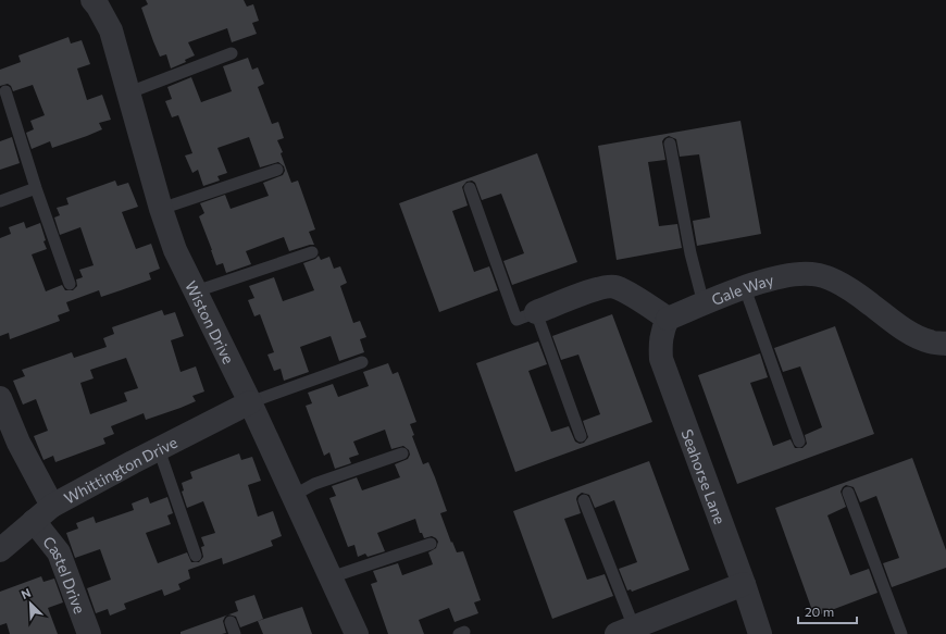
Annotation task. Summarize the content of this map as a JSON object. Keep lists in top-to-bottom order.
{
  "streets": {
    "street": [
      "Gale Way",
      "Wiston Drive",
      "Whittington Drive",
      "Seahorse Lane",
      "Castel Drive"
    ]
  },
  "crossings": [
    ["Gale Way", "Seahorse Lane"],
    ["Wiston Drive", "Whittington Drive"],
    ["Whittington Drive", "Castel Drive"]
  ],
  "scale_bar": "20 m",
  "north": "top left"
}
